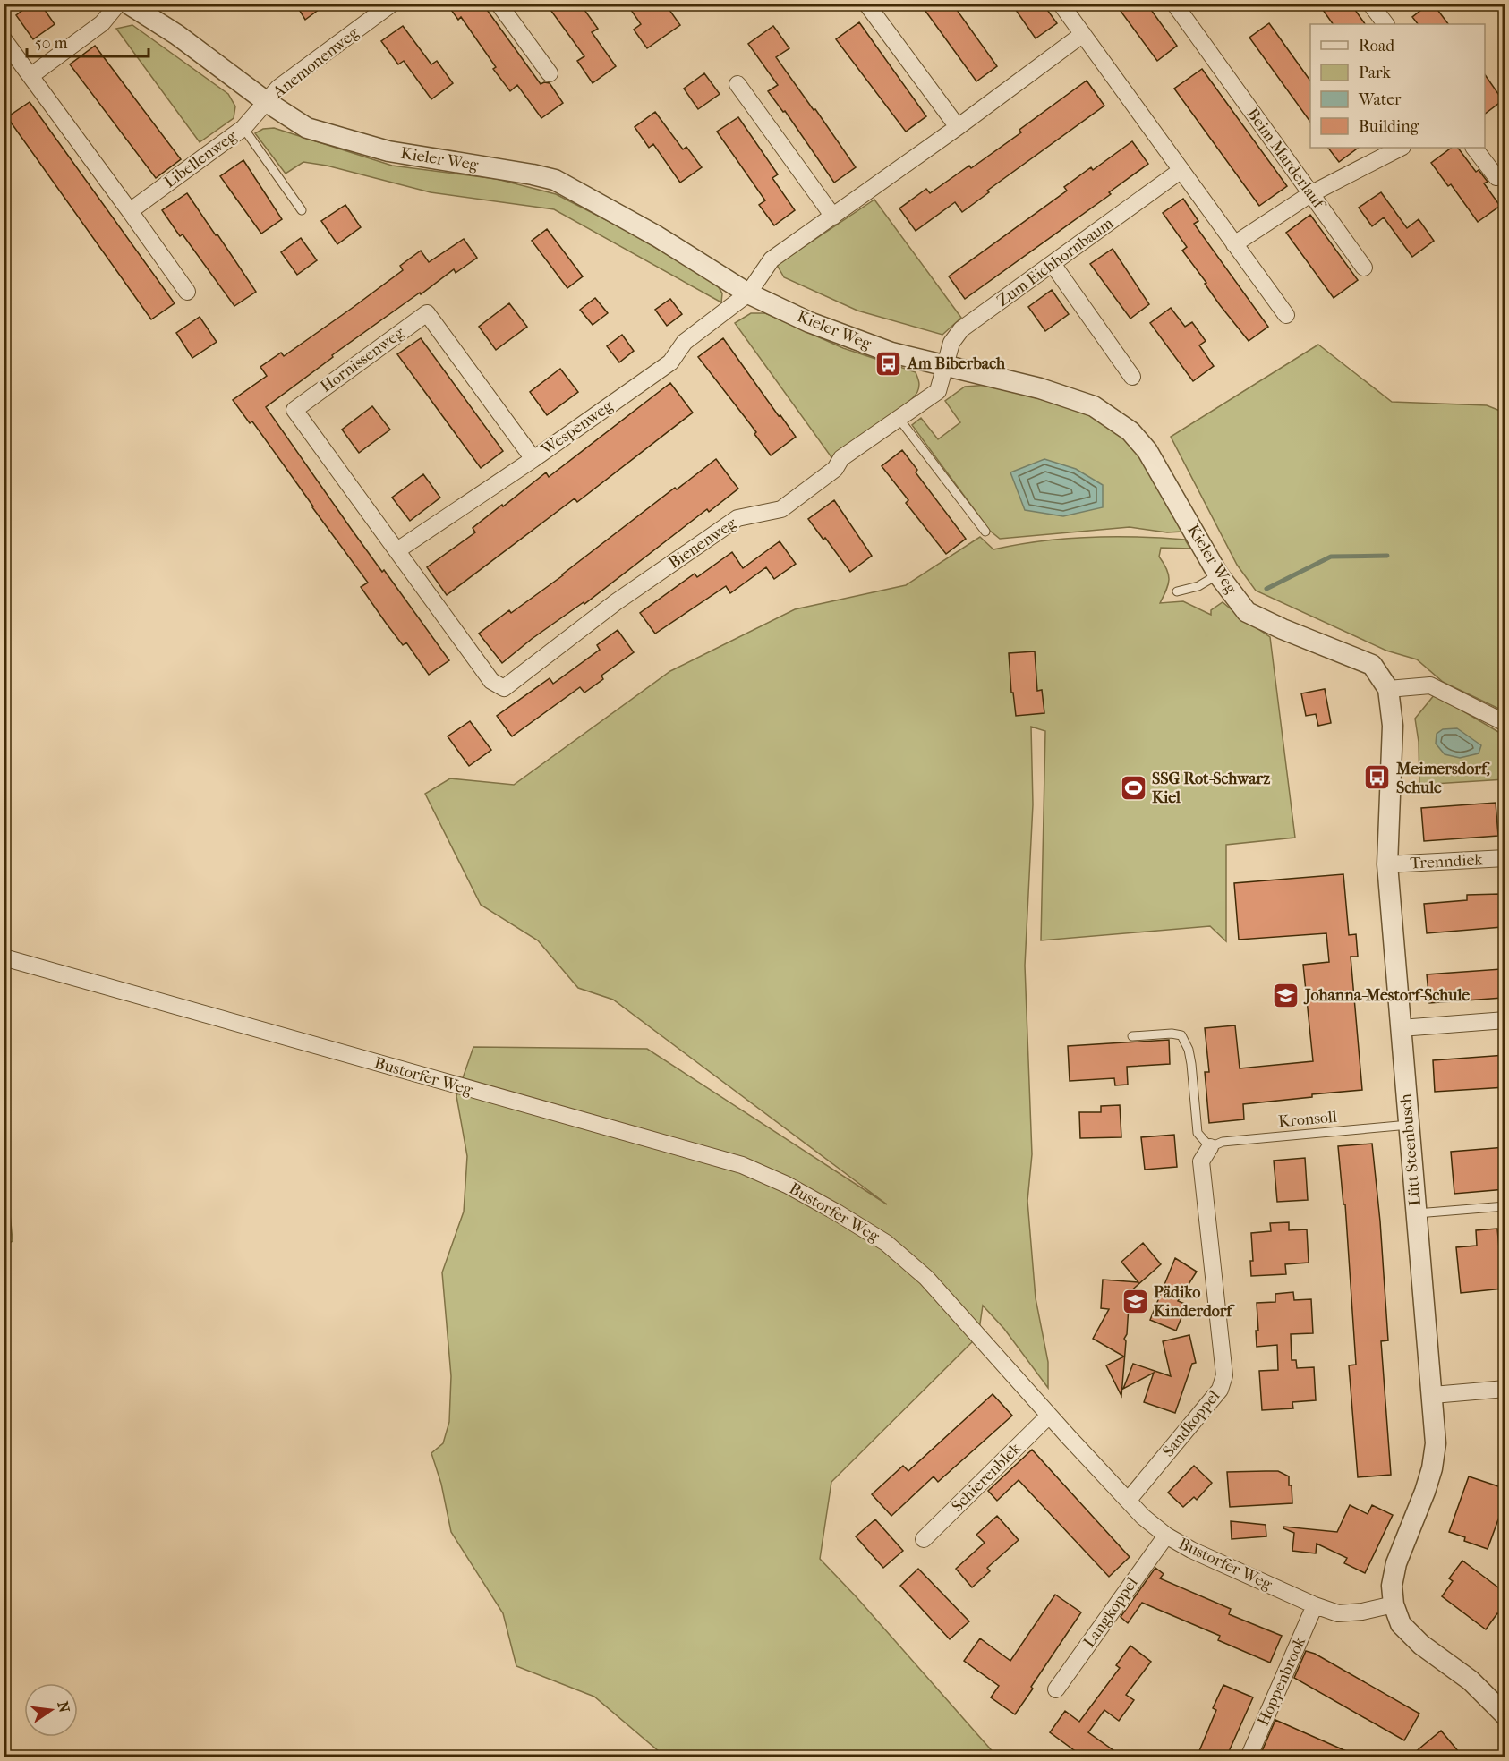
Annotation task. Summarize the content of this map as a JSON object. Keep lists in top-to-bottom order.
{
  "streets": {
    "street": [
      "Anemonenweg",
      "Beim Marderlauf",
      "Libellenweg",
      "Kieler Weg",
      "Zum Eichhornbaum",
      "Hornissenweg",
      "Wespenweg",
      "Bienenweg",
      "Trenndiek",
      "Bustorfer Weg",
      "Lütt Steenbusch",
      "Sandkoppel",
      "Schierenblek",
      "Langkoppel",
      "Hoppenbrook"
    ],
    "lane": ["Kronsoll"]
  },
  "crossings": [
    ["Anemonenweg", "Libellenweg"],
    ["Anemonenweg", "Kieler Weg"],
    ["Libellenweg", "Kieler Weg"],
    ["Kieler Weg", "Zum Eichhornbaum"],
    ["Kieler Weg", "Wespenweg"],
    ["Kieler Weg", "Bienenweg"],
    ["Kieler Weg", "Lütt Steenbusch"],
    ["Zum Eichhornbaum", "Bienenweg"],
    ["Hornissenweg", "Wespenweg"],
    ["Hornissenweg", "Bienenweg"],
    ["Wespenweg", "Bienenweg"],
    ["Trenndiek", "Lütt Steenbusch"],
    ["Bustorfer Weg", "Lütt Steenbusch"],
    ["Bustorfer Weg", "Sandkoppel"],
    ["Bustorfer Weg", "Schierenblek"],
    ["Bustorfer Weg", "Langkoppel"],
    ["Bustorfer Weg", "Hoppenbrook"],
    ["Kronsoll", "Lütt Steenbusch"],
    ["Kronsoll", "Sandkoppel"]
  ],
  "places": {
    "bus stop": ["Am Biberbach", "Meimersdorf, Schule"],
    "sports": ["SSG Rot-Schwarz Kiel"],
    "school or university": ["Johanna-Mestorf-Schule", "Pädiko Kinderdorf"]
  },
  "legend": [
    "Road",
    "Park",
    "Water",
    "Building"
  ],
  "scale_bar": "50 m",
  "north": "right"
}
